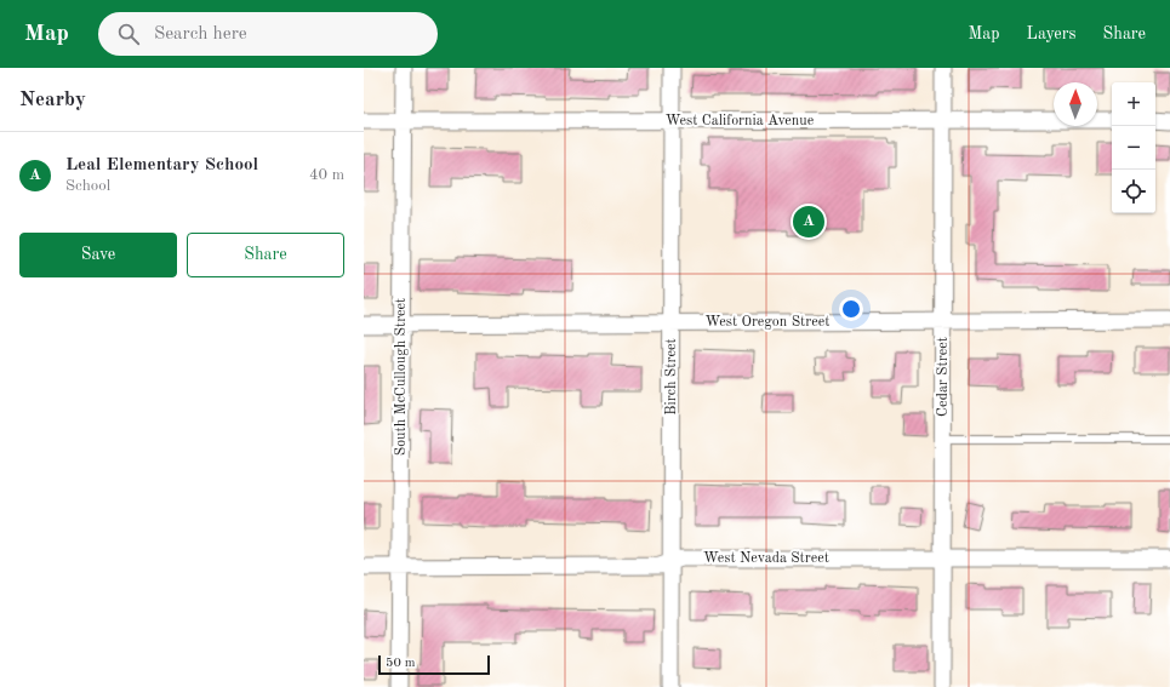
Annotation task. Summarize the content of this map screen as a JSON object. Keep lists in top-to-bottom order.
{
  "streets": {
    "street": [
      "West California Avenue",
      "West Oregon Street",
      "South McCullough Street",
      "Birch Street",
      "Cedar Street",
      "West Nevada Street"
    ]
  },
  "crossings": [
    ["West California Avenue", "South McCullough Street"],
    ["West California Avenue", "Birch Street"],
    ["West California Avenue", "Cedar Street"],
    ["West Oregon Street", "South McCullough Street"],
    ["West Oregon Street", "Birch Street"],
    ["West Oregon Street", "Cedar Street"],
    ["South McCullough Street", "West Nevada Street"],
    ["Birch Street", "West Nevada Street"],
    ["Cedar Street", "West Nevada Street"]
  ],
  "scale_bar": "50 m",
  "north": "top",
  "page": {
    "header": "Map",
    "search": "Search here",
    "nav": ["Map", "Layers", "Share"],
    "heading": "Nearby",
    "map_buttons": ["+", "−"],
    "list": [
      {
        "mark": "A",
        "name": "Leal Elementary School",
        "note": "School",
        "value": "40 m"
      }
    ],
    "pins": "A",
    "buttons": ["Save", "Share"],
    "scale": "50 m"
  }
}
